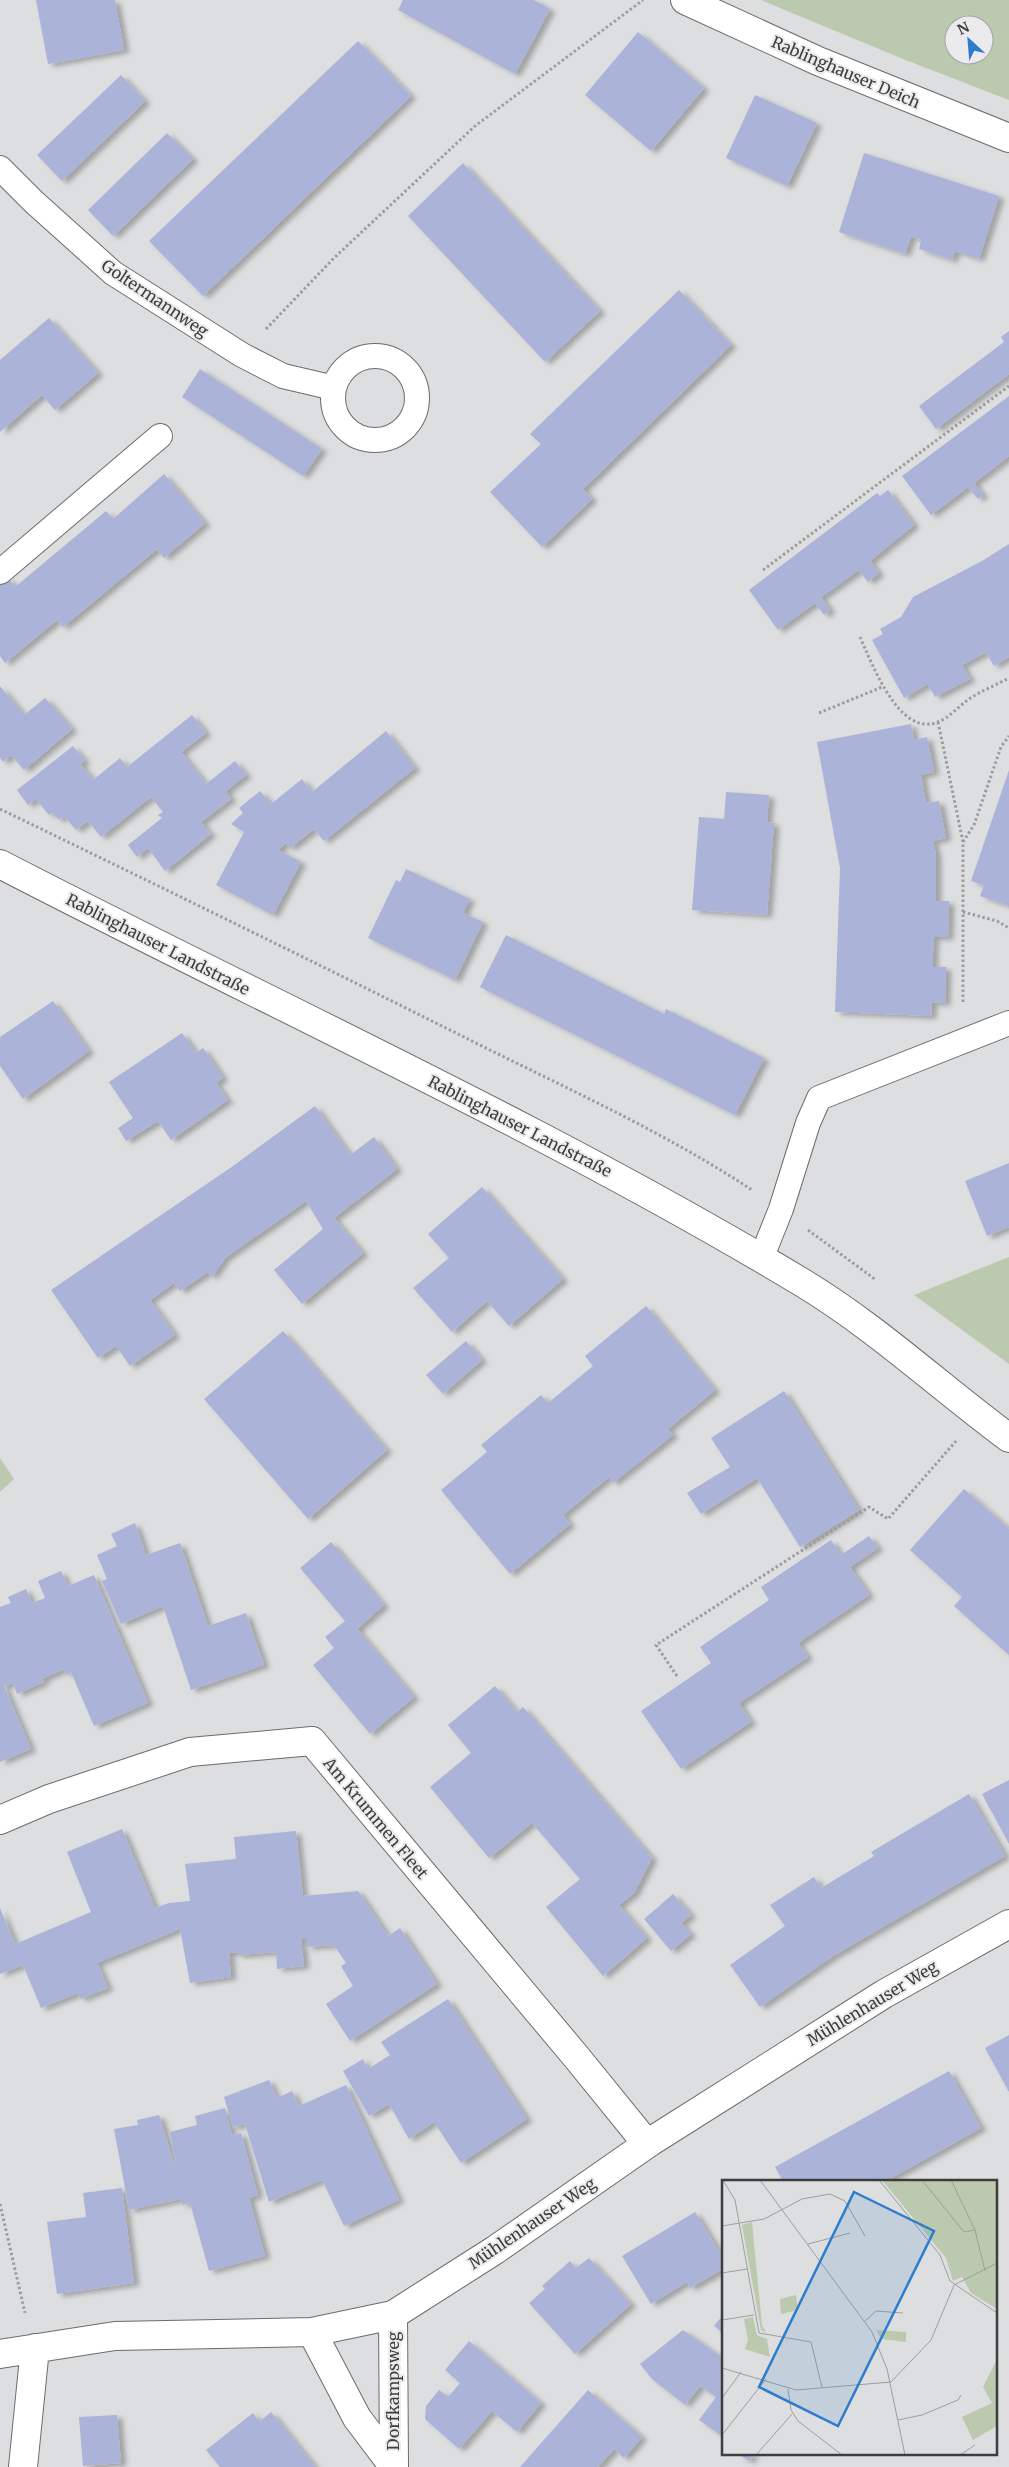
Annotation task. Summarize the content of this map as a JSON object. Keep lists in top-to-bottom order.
{
  "streets": {
    "street": [
      "Rablinghauser Deich",
      "Rablinghauser Landstraße",
      "Am Krummen Fleet",
      "Mühlenhauser Weg",
      "Dorfkampsweg"
    ],
    "lane": ["Goltermannweg"]
  },
  "crossings": [
    ["Am Krummen Fleet", "Mühlenhauser Weg"],
    ["Mühlenhauser Weg", "Dorfkampsweg"]
  ],
  "north": "top left"
}
